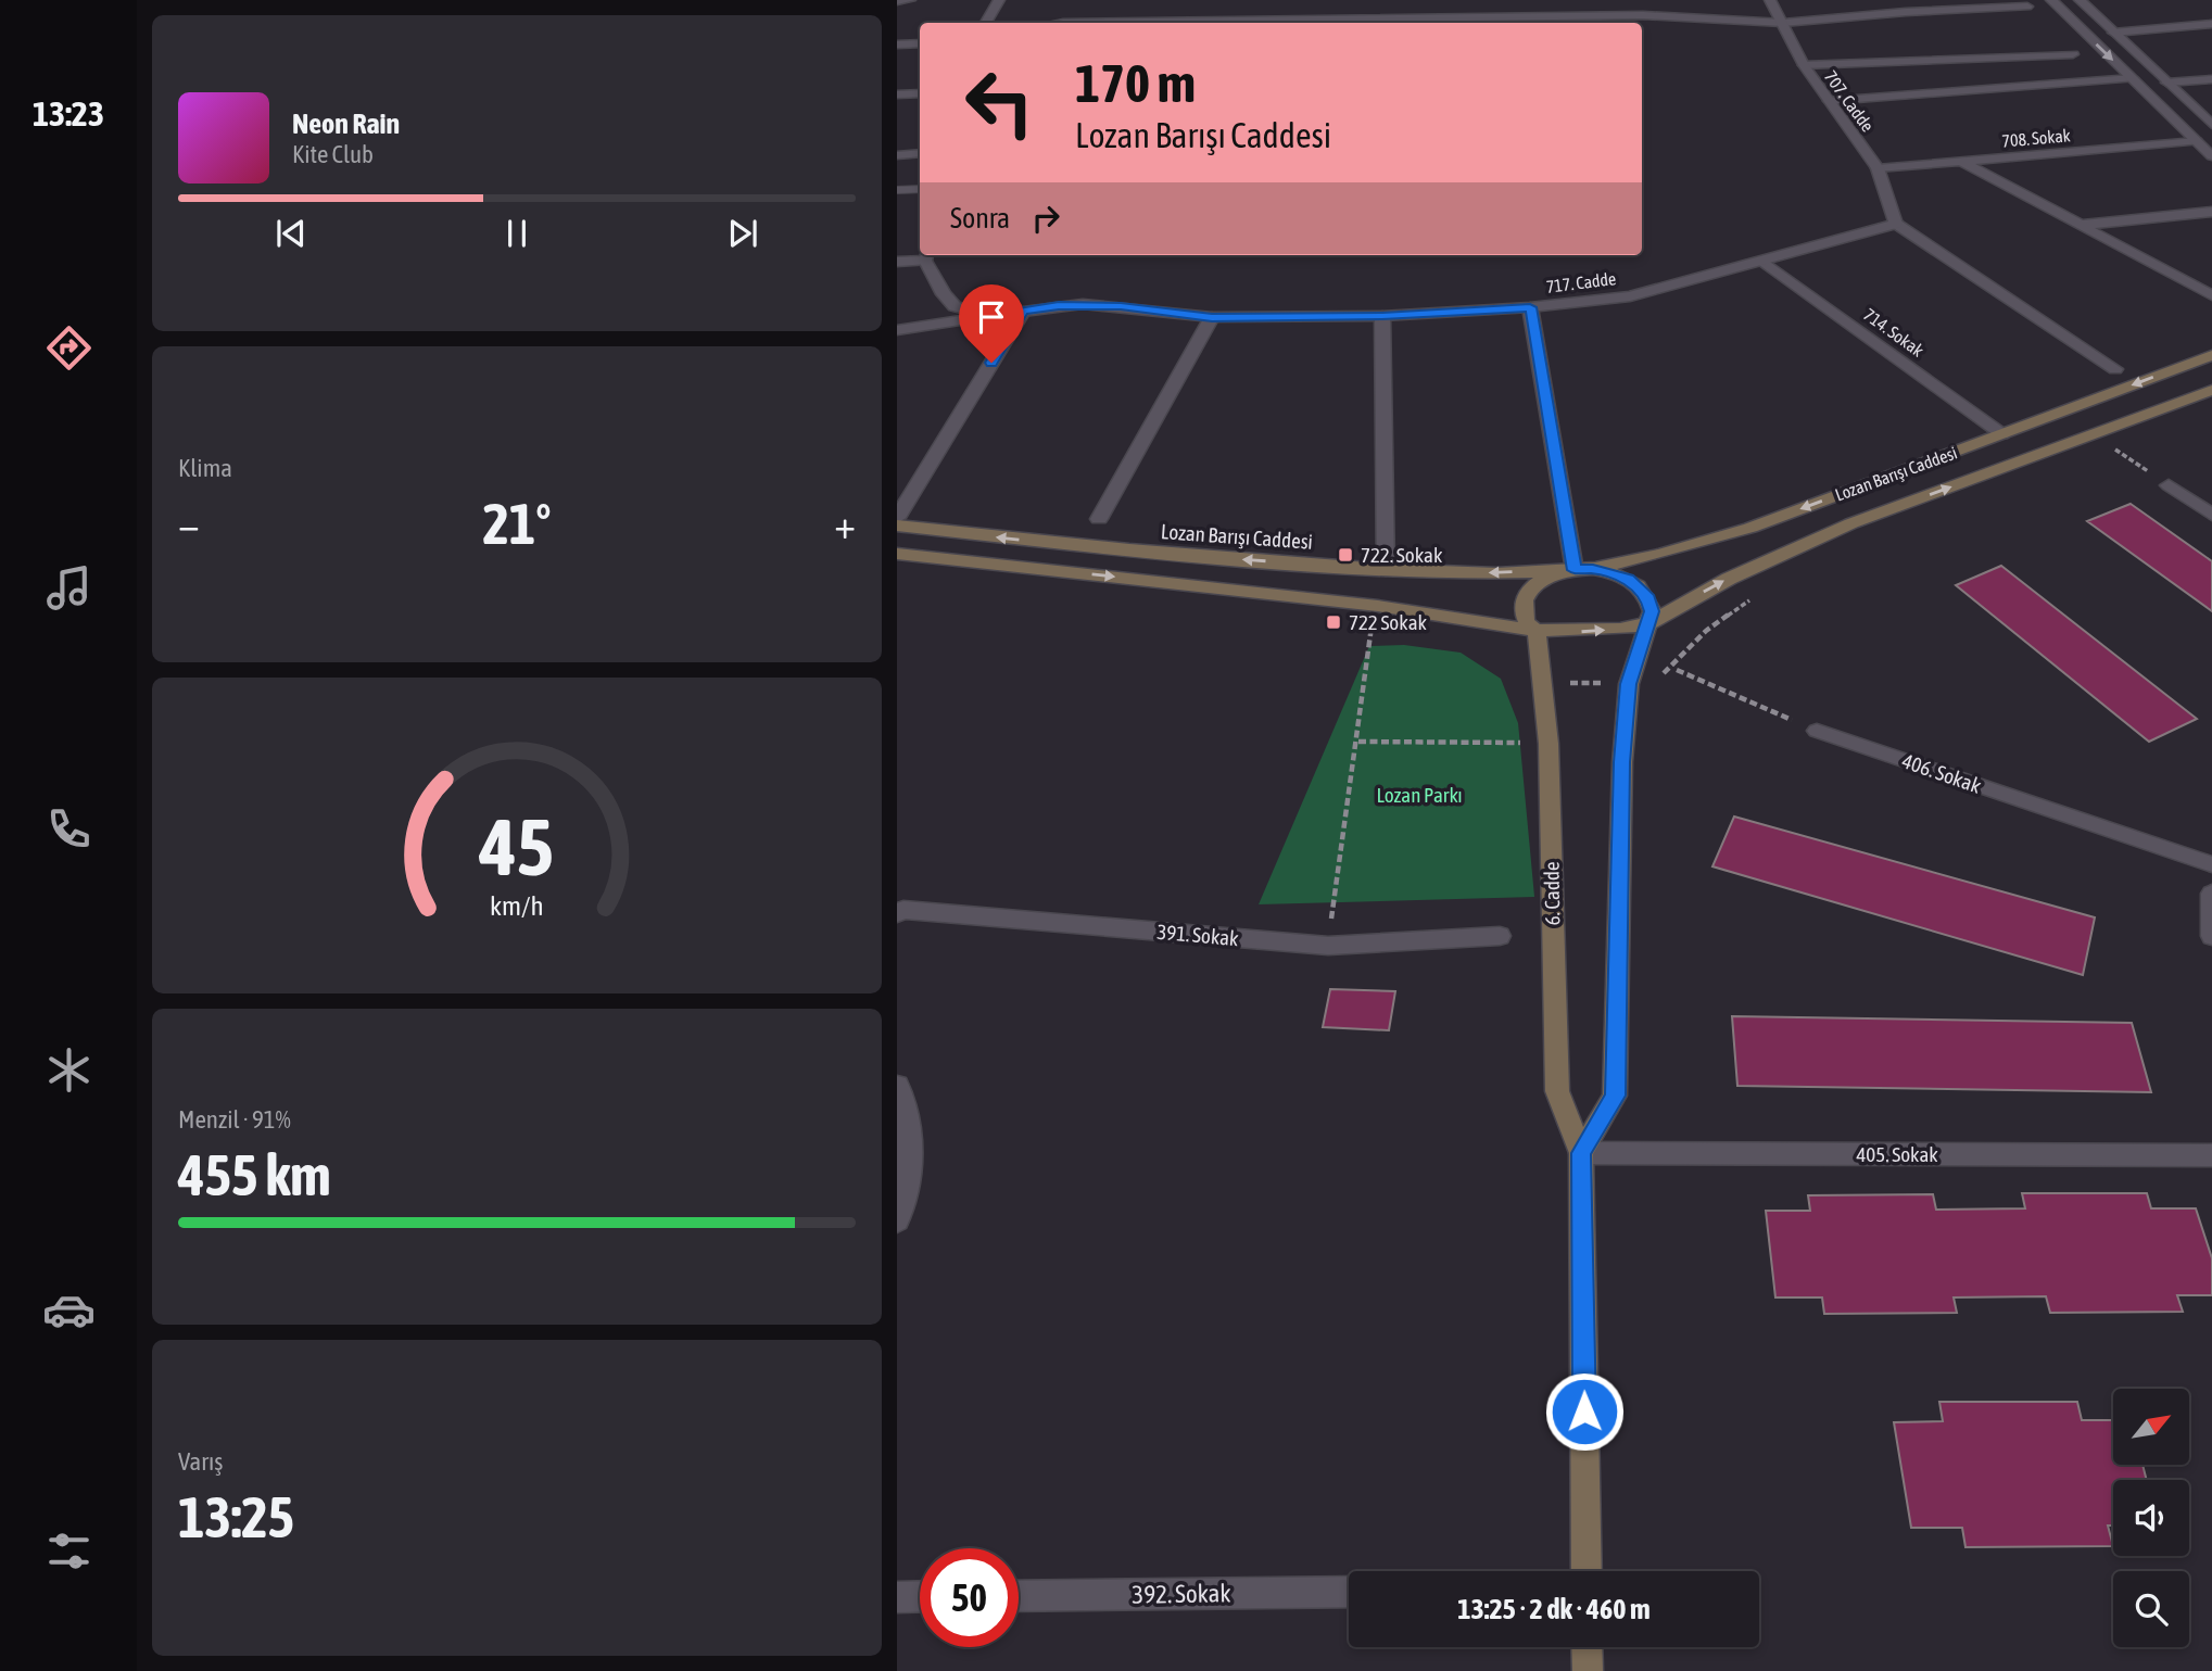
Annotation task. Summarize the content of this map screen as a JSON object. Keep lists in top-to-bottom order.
{
  "streets": {
    "main road": ["Lozan Barışı Caddesi", "6. Cadde"],
    "street": [
      "707. Cadde",
      "708. Sokak",
      "717. Cadde",
      "714. Sokak",
      "406. Sokak",
      "391. Sokak",
      "405. Sokak",
      "392. Sokak"
    ]
  },
  "crossings": [
    ["707. Cadde", "708. Sokak"],
    ["707. Cadde", "717. Cadde"],
    ["717. Cadde", "714. Sokak"],
    ["714. Sokak", "Lozan Barışı Caddesi"],
    ["Lozan Barışı Caddesi", "6. Cadde"],
    ["6. Cadde", "405. Sokak"]
  ],
  "parks": ["Lozan Parkı"],
  "places": {
    "transit": ["722. Sokak", "722 Sokak"]
  },
  "north": "top right",
  "page": {
    "tabs": "13:23",
    "turn": ["170 m", "Lozan Barışı Caddesi"],
    "song": ["Neon Rain", "Kite Club"],
    "then": "Sonra",
    "tile": [
      "Klima",
      ["Menzil · 91%", "455 km"],
      ["Varış", "13:25"]
    ],
    "heat": ["−", "21°", "+"],
    "limit": "50",
    "trip": "13:25 · 2 dk · 460 m",
    "gauge": ["45", "km/h"]
  }
}
